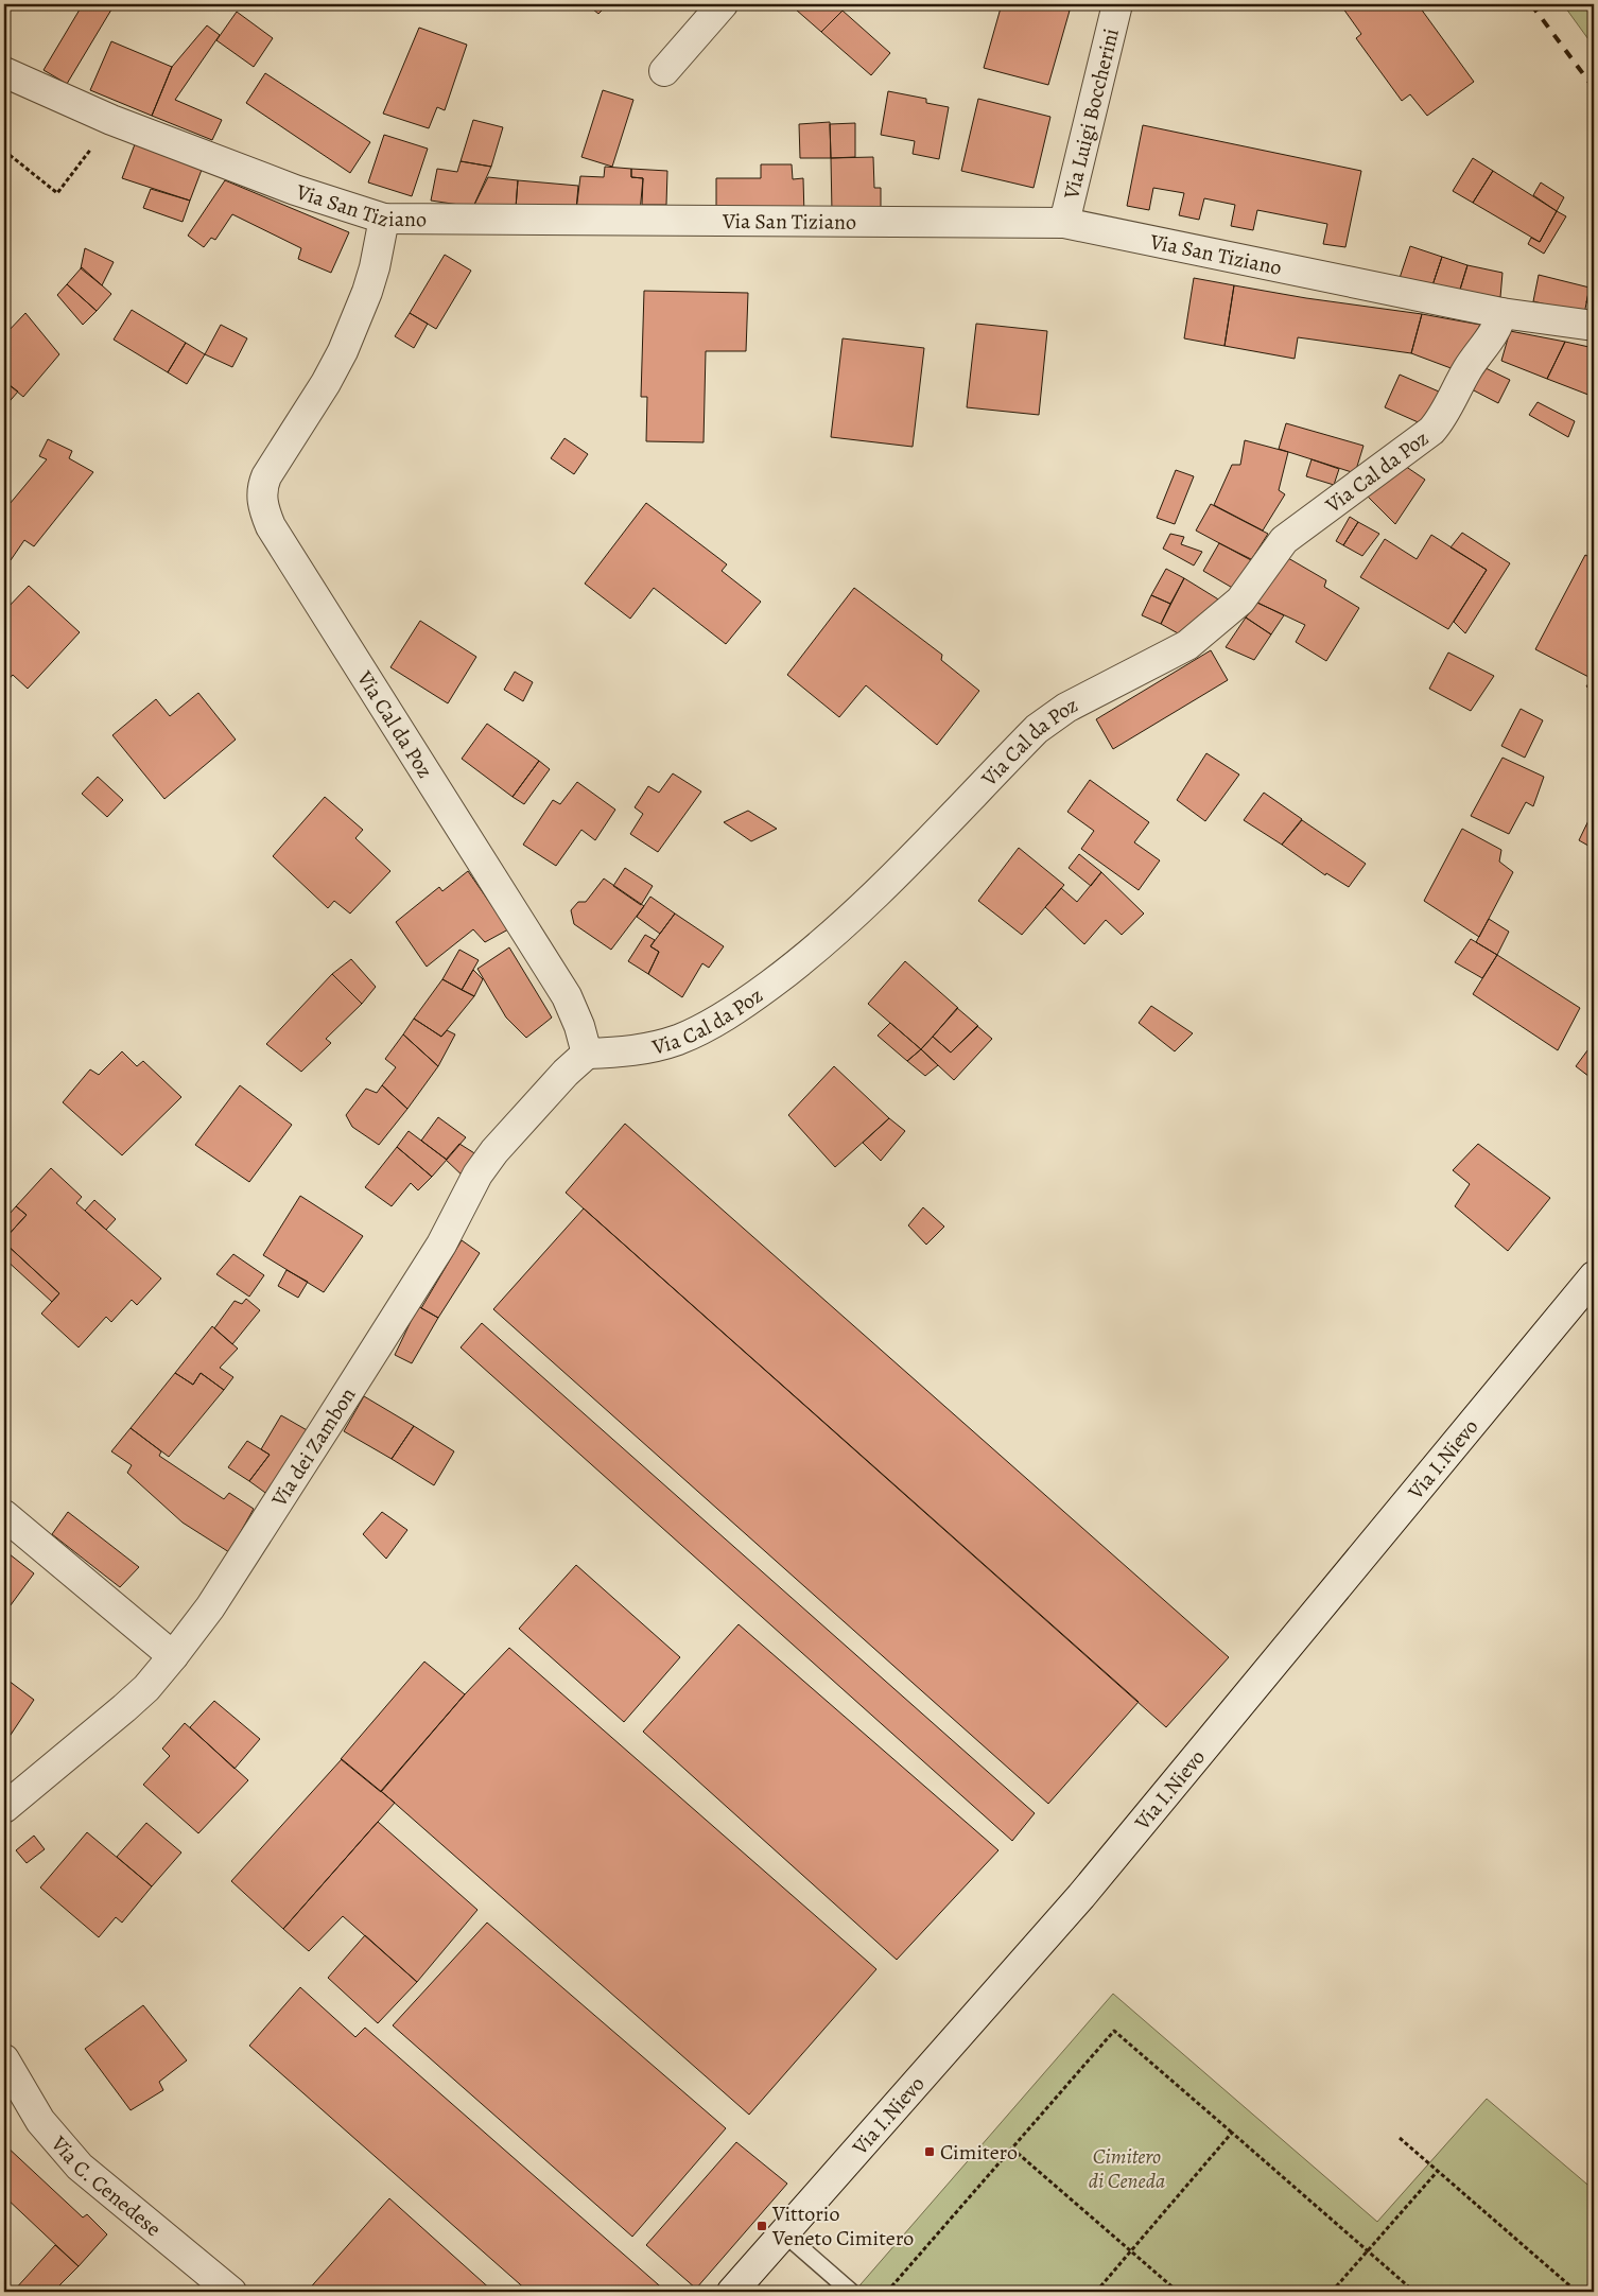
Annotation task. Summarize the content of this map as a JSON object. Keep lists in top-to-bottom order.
{
  "streets": {
    "street": [
      "Via Luigi Boccherini",
      "Via San Tiziano",
      "Via Cal da Poz",
      "Via dei Zambon",
      "Via I.Nievo",
      "Via C. Cenedese"
    ]
  },
  "crossings": [
    ["Via Luigi Boccherini", "Via San Tiziano"],
    ["Via San Tiziano", "Via Cal da Poz"],
    ["Via Cal da Poz", "Via dei Zambon"]
  ],
  "parks": ["Cimitero di Ceneda"],
  "places": {
    "transit": ["Cimitero", "Vittorio Veneto Cimitero"]
  }
}
